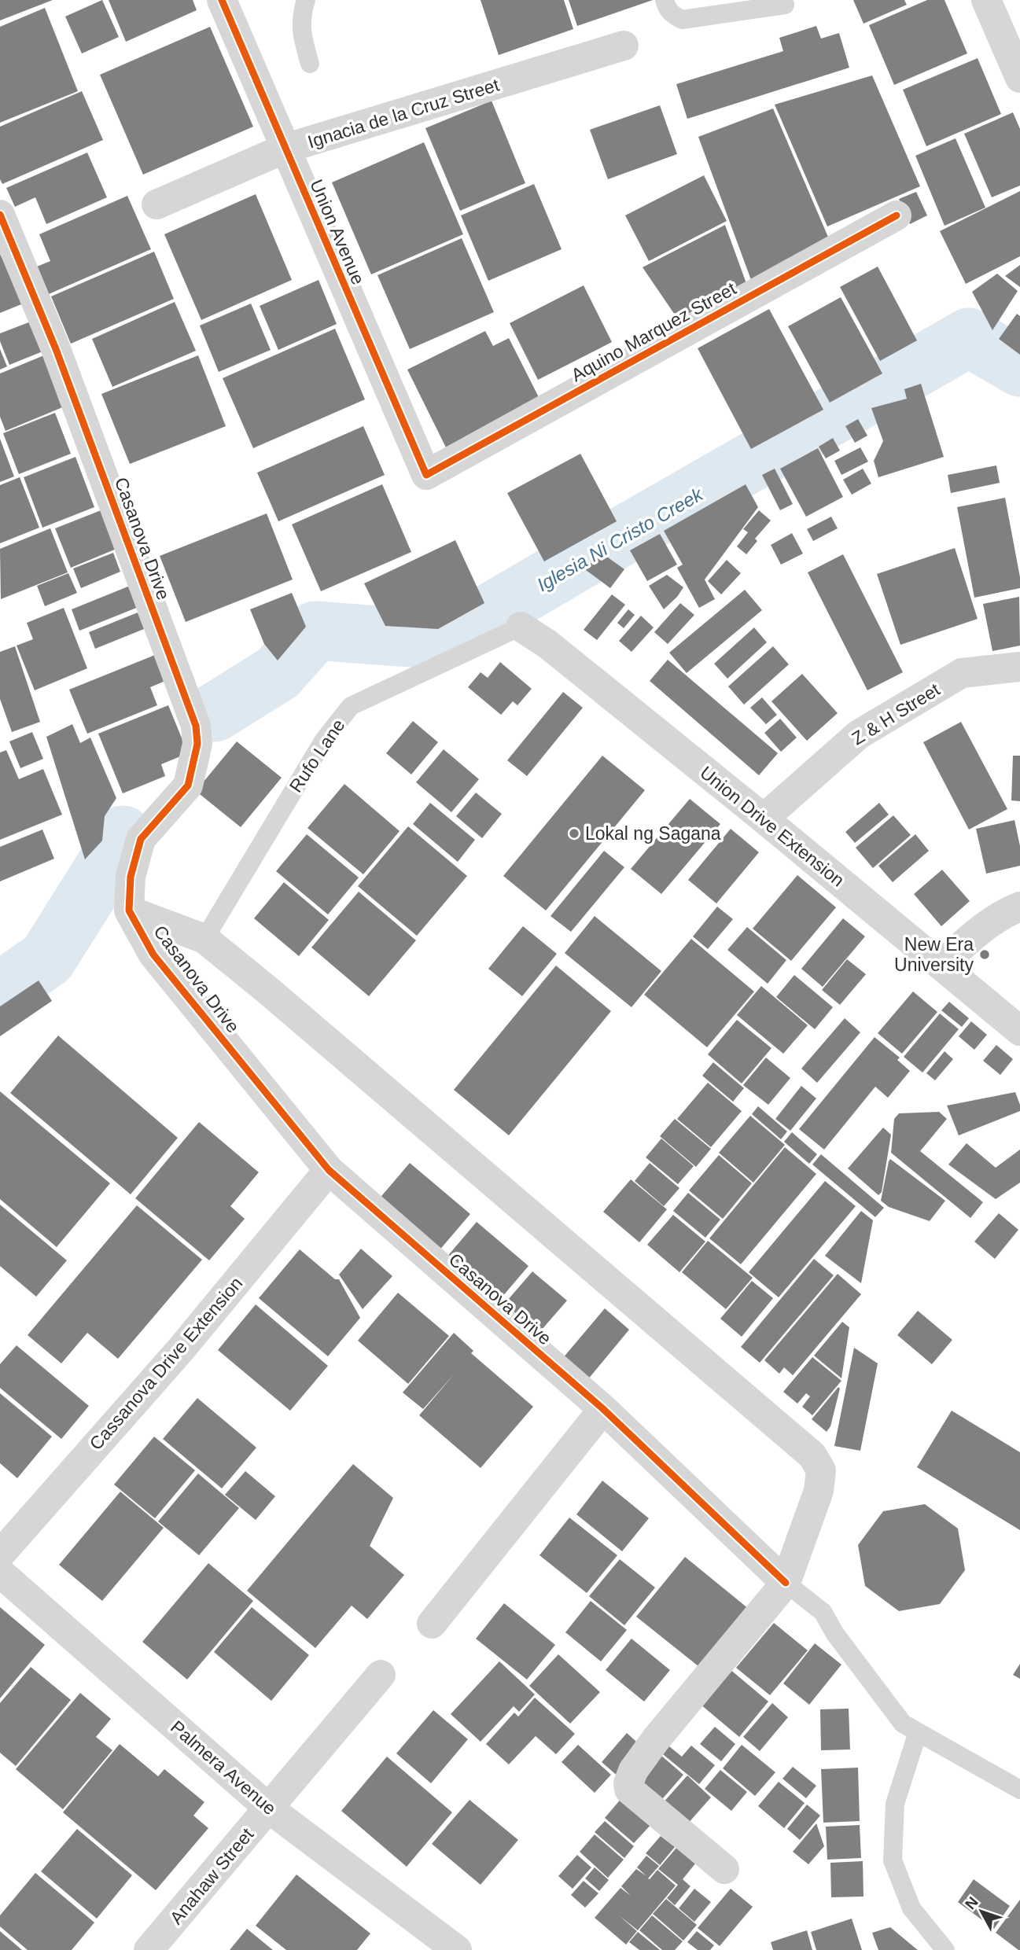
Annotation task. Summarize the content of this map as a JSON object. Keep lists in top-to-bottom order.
{
  "streets": {
    "street": [
      "Ignacia de la Cruz Street",
      "Union Avenue",
      "Aquino Marquez Street",
      "Casanova Drive",
      "Z & H Street",
      "Union Drive Extension",
      "Cassanova Drive Extension",
      "Palmera Avenue",
      "Anahaw Street"
    ],
    "lane": ["Rufo Lane"]
  },
  "crossings": [
    ["Ignacia de la Cruz Street", "Union Avenue"],
    ["Union Avenue", "Aquino Marquez Street"],
    ["Casanova Drive", "Rufo Lane"],
    ["Casanova Drive", "Cassanova Drive Extension"],
    ["Z & H Street", "Union Drive Extension"],
    ["Rufo Lane", "Union Drive Extension"],
    ["Palmera Avenue", "Anahaw Street"]
  ],
  "water": ["Iglesia Ni Cristo Creek"],
  "places": ["Lokal ng Sagana", "New Era University"],
  "north": "top left"
}
